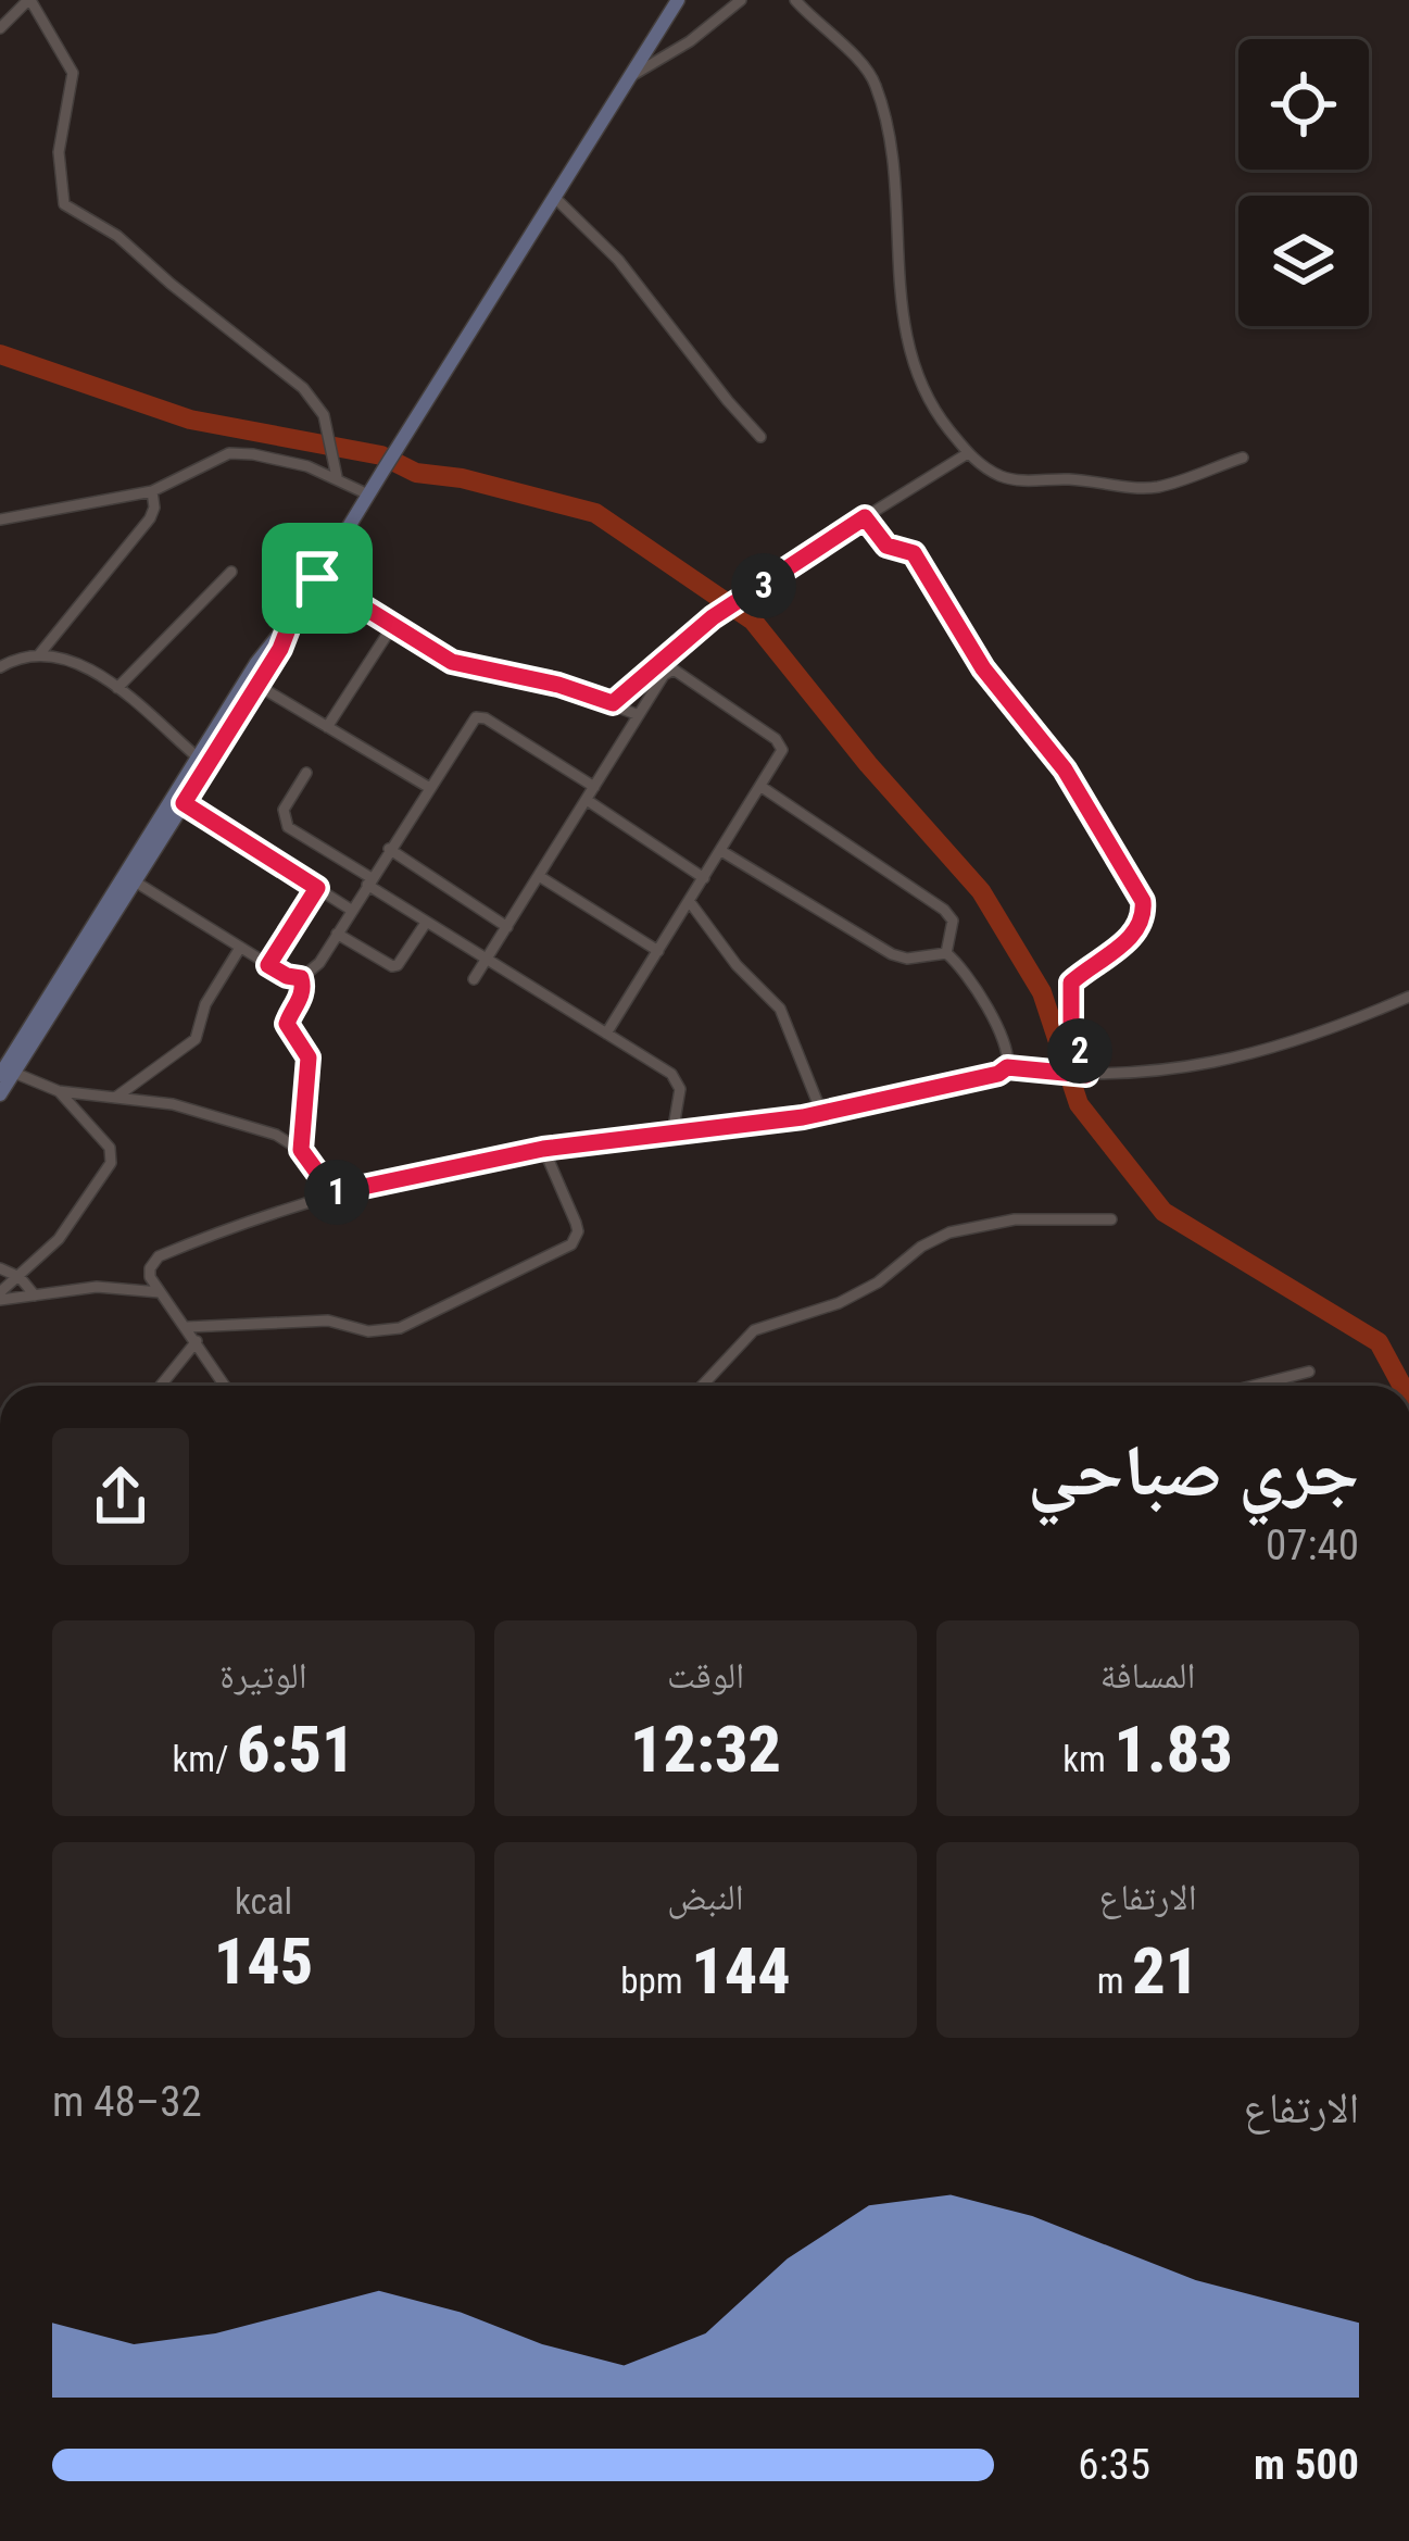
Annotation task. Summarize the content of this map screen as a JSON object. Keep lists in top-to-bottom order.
{
  "page": {
    "pins": ["3", "2", "1"],
    "heading": ["جري صباحي", "07:40"],
    "stats": [
      ["المسافة", "1.83 km"],
      ["الوقت", "12:32"],
      ["الوتيرة", "6:51 /km"],
      ["الارتفاع", "21 m"],
      ["النبض", "144 bpm"],
      ["kcal", "145"]
    ],
    "chart": ["الارتفاع", "32–48 m"],
    "list": [
      {
        "name": "500 m",
        "note": "6:35"
      }
    ]
  }
}
